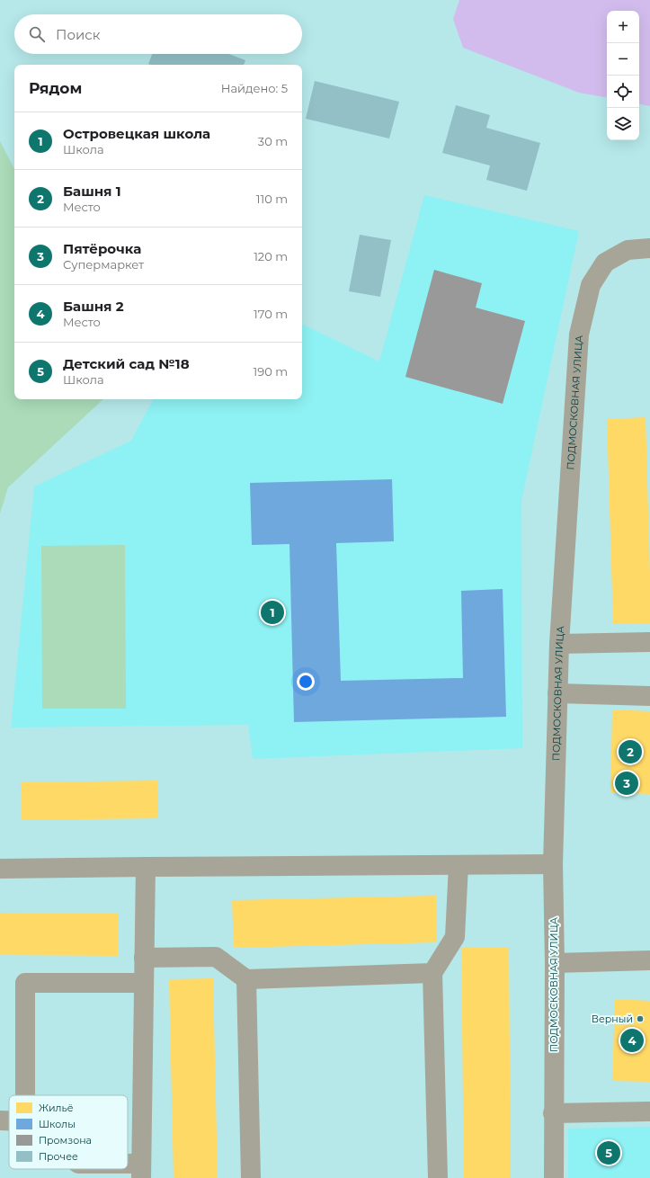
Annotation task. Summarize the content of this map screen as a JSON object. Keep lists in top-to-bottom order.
{
  "streets": {
    "street": ["ПОДМОСКОВНАЯ УЛИЦА"]
  },
  "places": ["Верный"],
  "legend": [
    "Жильё",
    "Школы",
    "Промзона",
    "Прочее"
  ],
  "page": {
    "map_buttons": ["+", "−"],
    "search": "Поиск",
    "heading": ["Рядом", "Найдено: 5"],
    "list": [
      {
        "mark": "1",
        "name": "Островецкая школа",
        "note": "Школа",
        "value": "30 m"
      },
      {
        "mark": "2",
        "name": "Башня 1",
        "note": "Место",
        "value": "110 m"
      },
      {
        "mark": "3",
        "name": "Пятёрочка",
        "note": "Супермаркет",
        "value": "120 m"
      },
      {
        "mark": "4",
        "name": "Башня 2",
        "note": "Место",
        "value": "170 m"
      },
      {
        "mark": "5",
        "name": "Детский сад №18",
        "note": "Школа",
        "value": "190 m"
      }
    ],
    "pins": [
      "1",
      "2",
      "3",
      "4",
      "5"
    ]
  }
}
